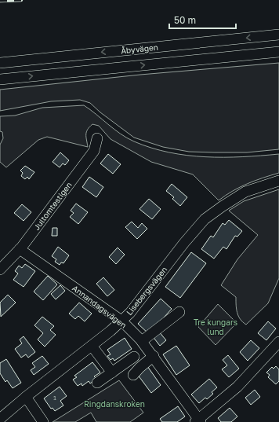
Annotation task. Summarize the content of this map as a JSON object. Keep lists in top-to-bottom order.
{
  "streets": {
    "street": [
      "Åbyvägen",
      "Jultomtestigen",
      "Lisebergsvägen",
      "Annandagsvägen"
    ]
  },
  "crossings": [
    ["Jultomtestigen", "Annandagsvägen"],
    ["Lisebergsvägen", "Annandagsvägen"]
  ],
  "parks": ["Tre kungars lund", "Ringdanskroken"],
  "house_numbers": ["1"],
  "scale_bar": "50 m"
}
